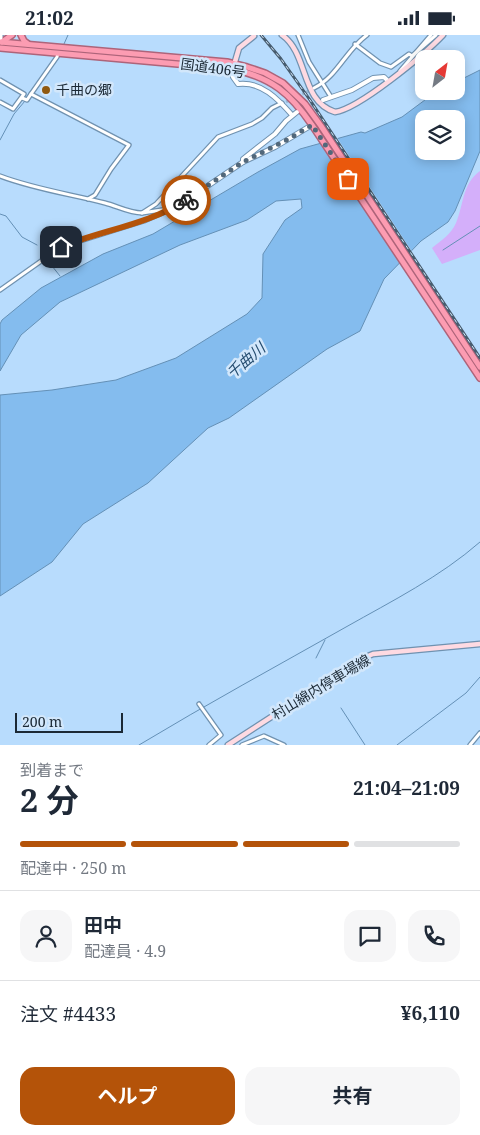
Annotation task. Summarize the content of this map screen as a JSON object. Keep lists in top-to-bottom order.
{
  "streets": {
    "highway": ["国道406号"],
    "main road": ["村山綿内停車場線"]
  },
  "water": ["千曲川"],
  "places": ["千曲の郷"],
  "scale_bar": "200 m",
  "north": "top right",
  "page": {
    "status": "21:02",
    "scale": "200 m",
    "heading": ["2 分", "到着まで", "21:04–21:09"],
    "panel": [
      "田中",
      "配達員 · 4.9",
      "注文 #4433",
      "¥6,110"
    ],
    "bar": "配達中 · 250 m",
    "buttons": ["ヘルプ", "共有"]
  }
}
